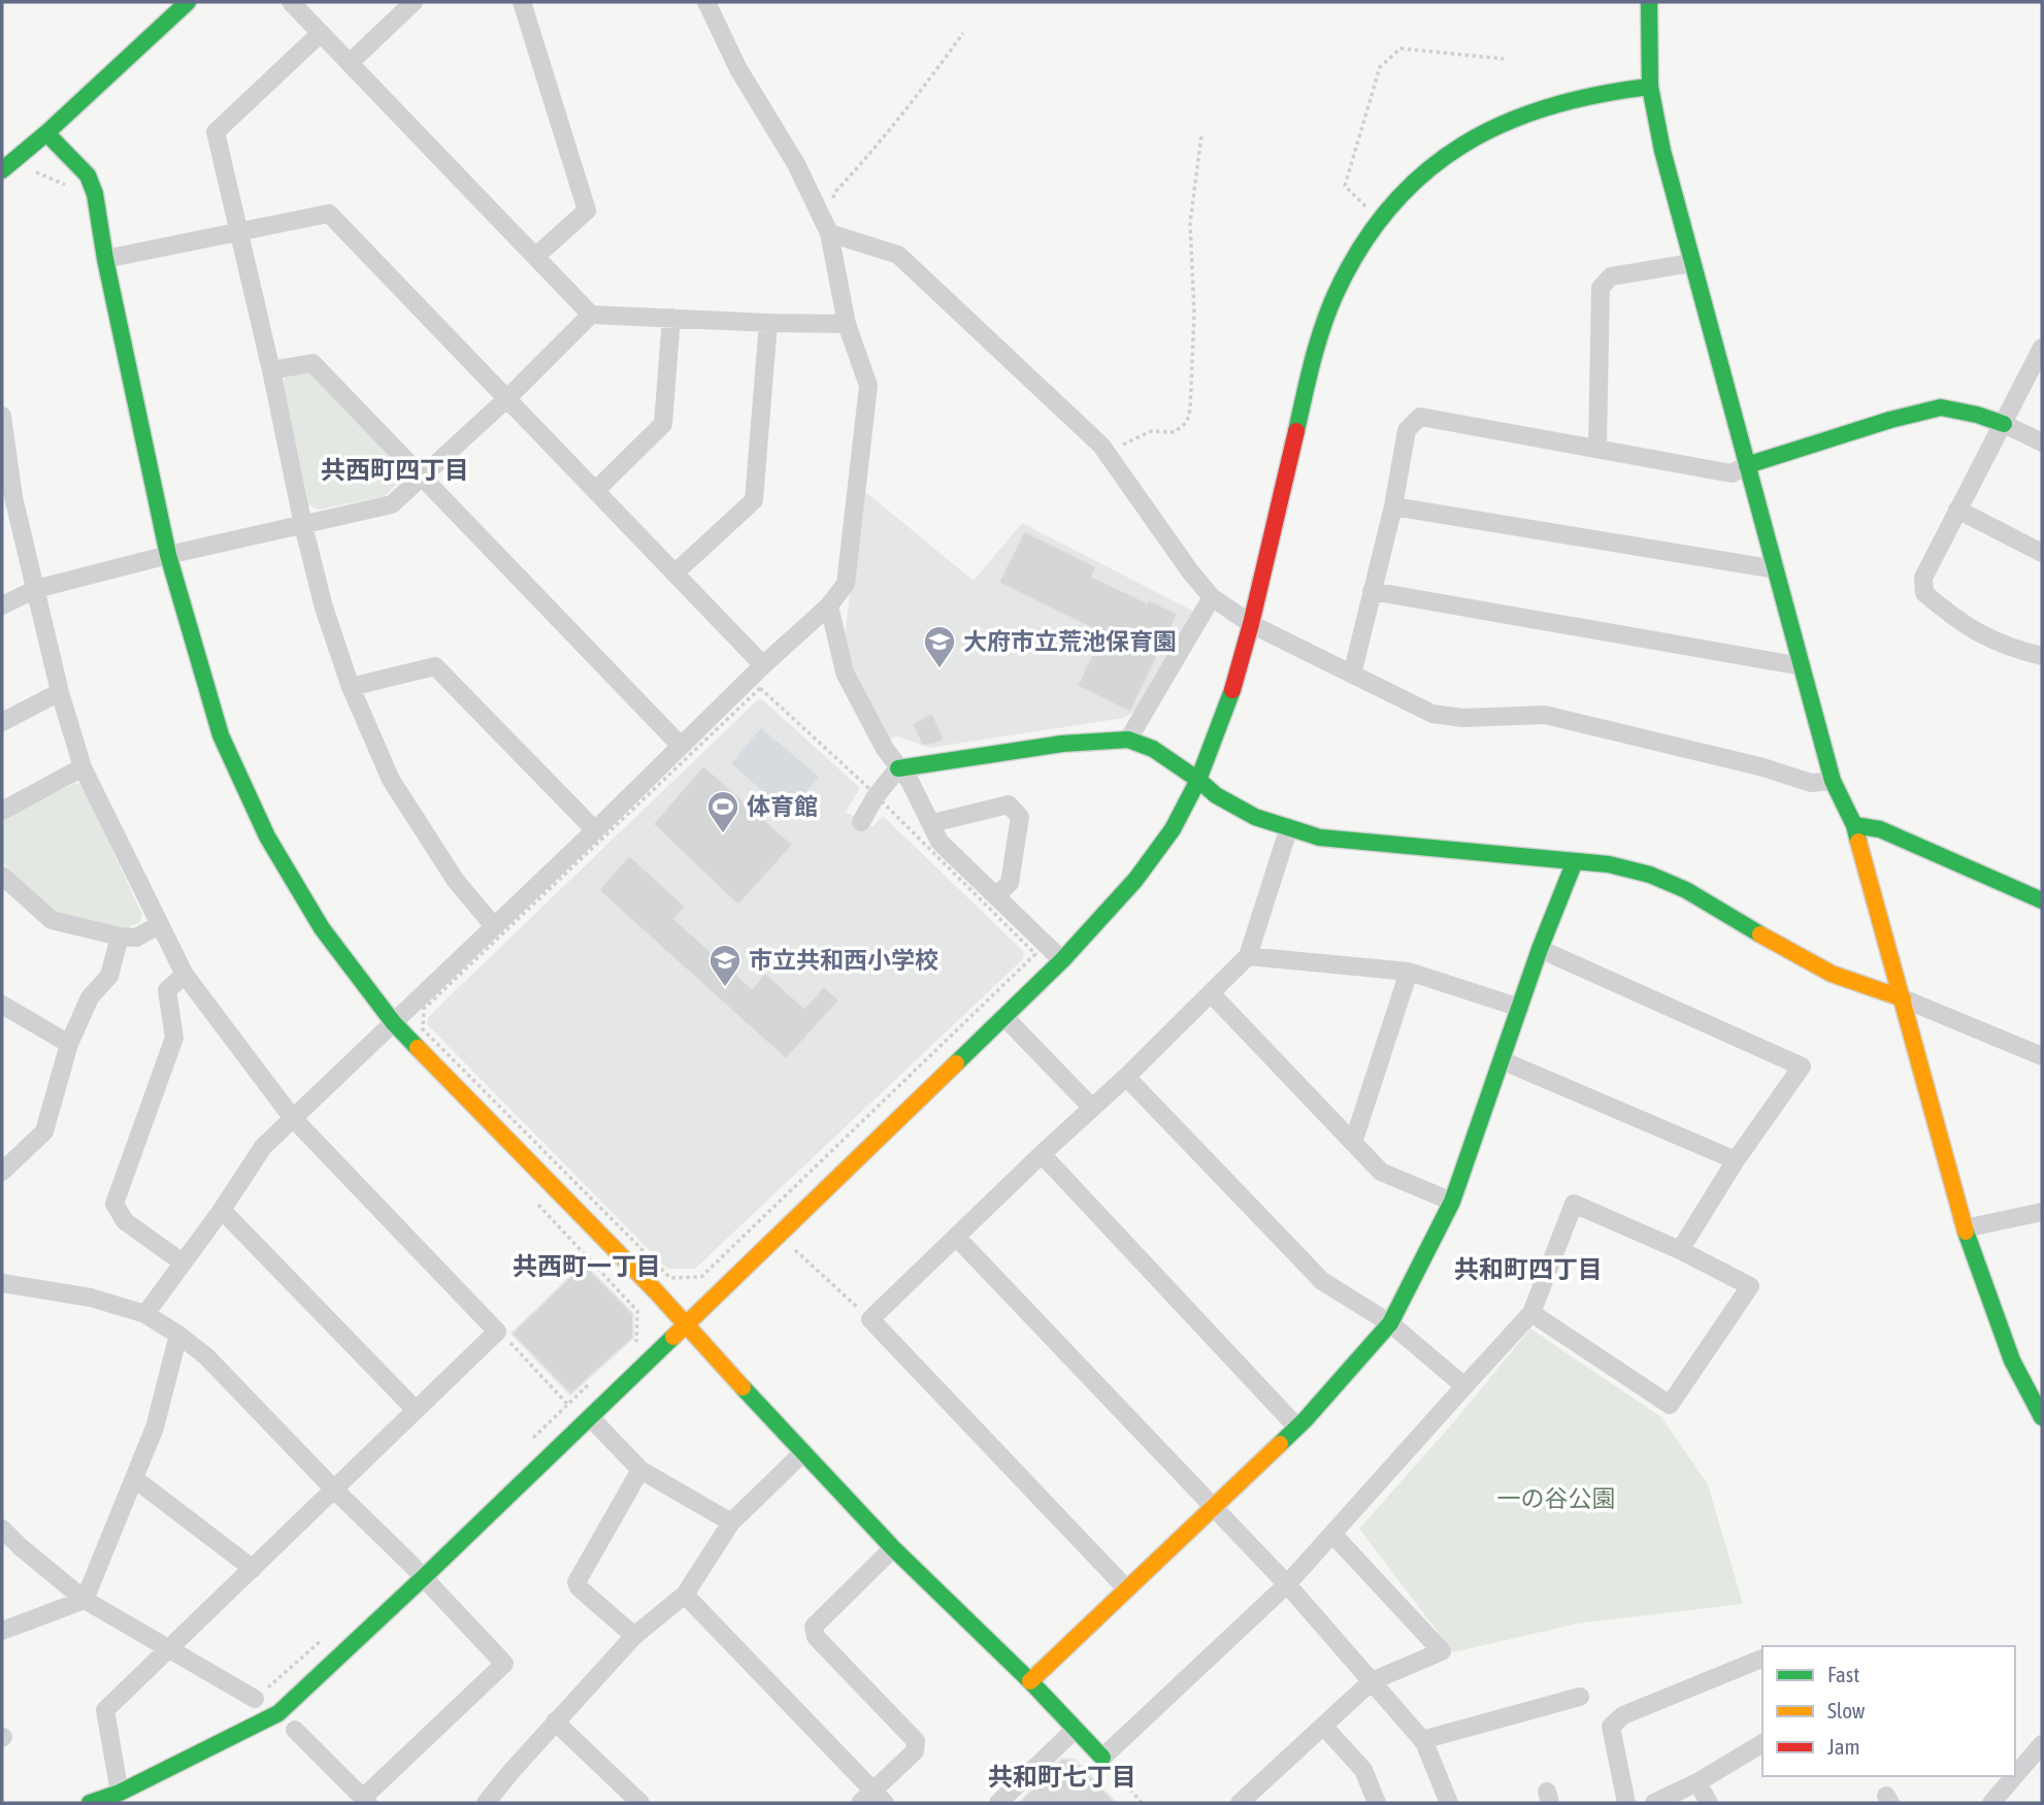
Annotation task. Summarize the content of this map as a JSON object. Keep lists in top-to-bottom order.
{
  "districts": [
    "共西町四丁目",
    "共西町一丁目",
    "共和町四丁目",
    "共和町七丁目"
  ],
  "parks": ["一の谷公園"],
  "places": {
    "school or university": ["大府市立荒池保育園", "市立共和西小学校"],
    "sports": ["体育館"]
  },
  "legend": ["Fast", "Slow", "Jam"]
}
